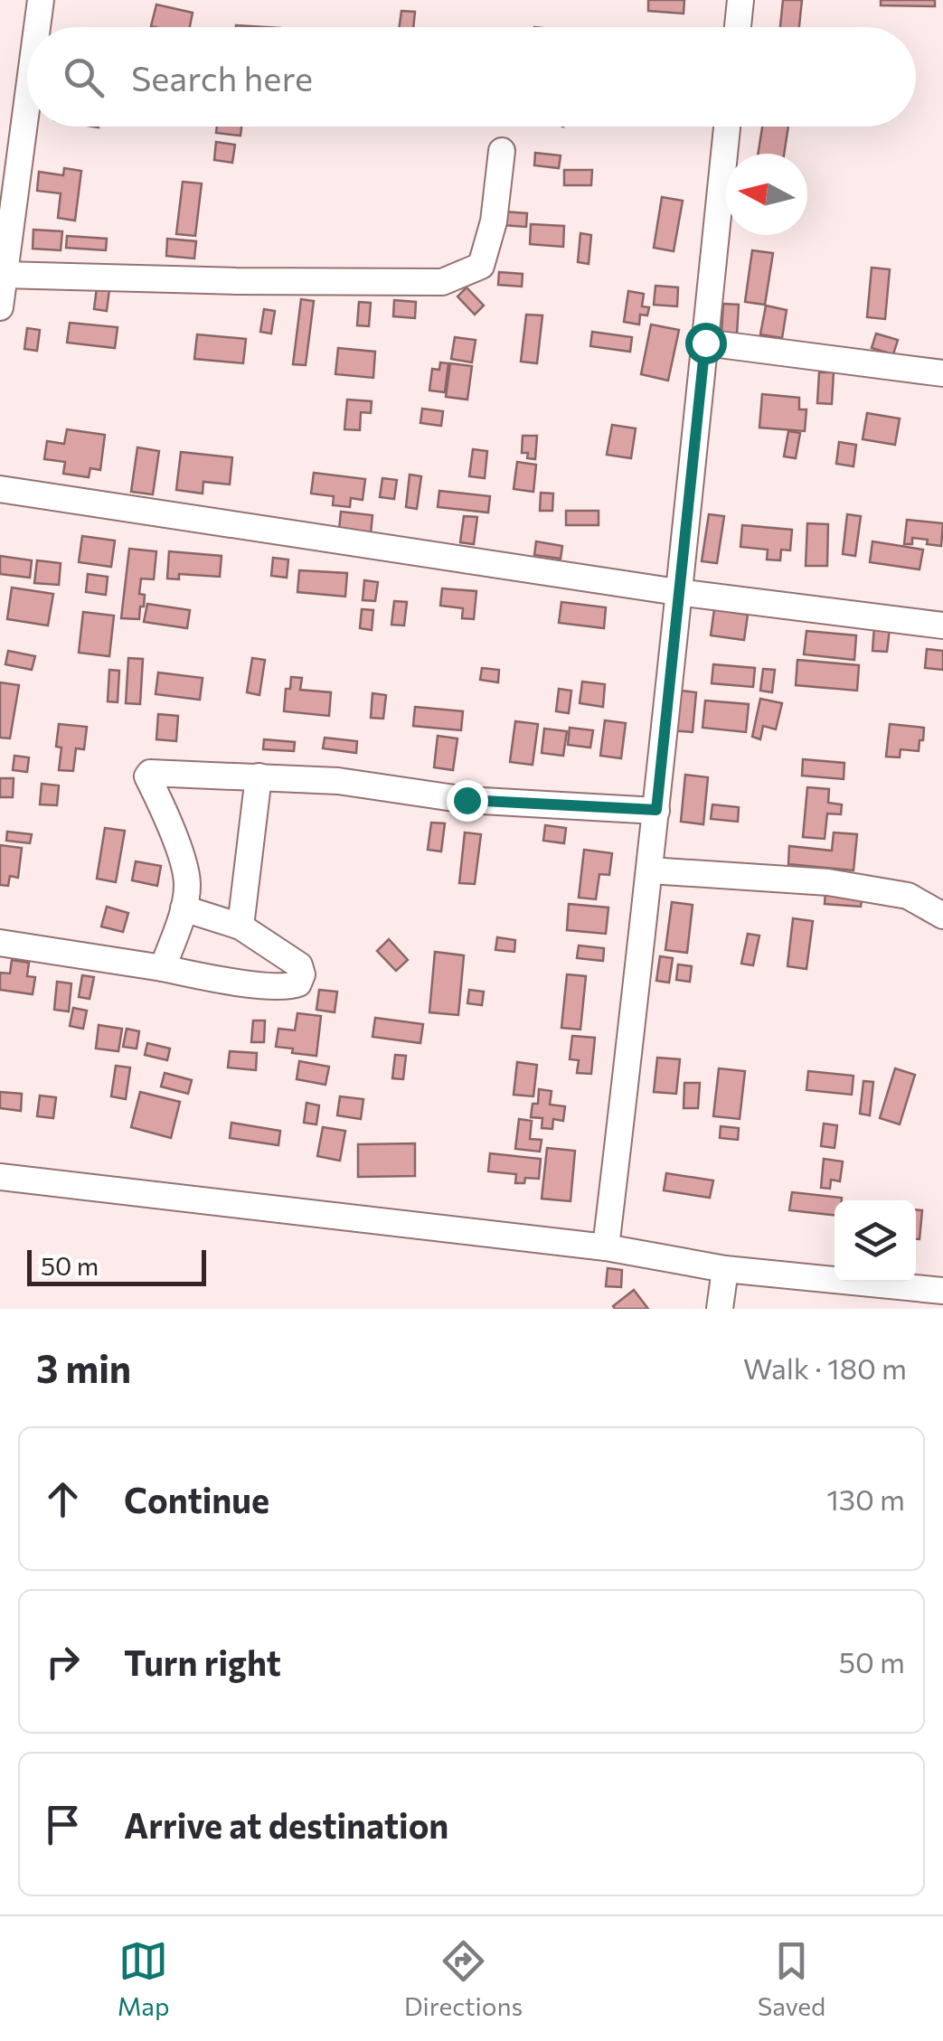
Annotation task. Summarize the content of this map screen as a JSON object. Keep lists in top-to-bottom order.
{
  "scale_bar": "50 m",
  "north": "left",
  "page": {
    "search": "Search here",
    "scale": "50 m",
    "heading": ["3 min", "Walk · 180 m"],
    "list": [
      ["Continue", "130 m"],
      ["Turn right", "50 m"],
      "Arrive at destination"
    ],
    "nav": ["Map", "Directions", "Saved"]
  }
}
